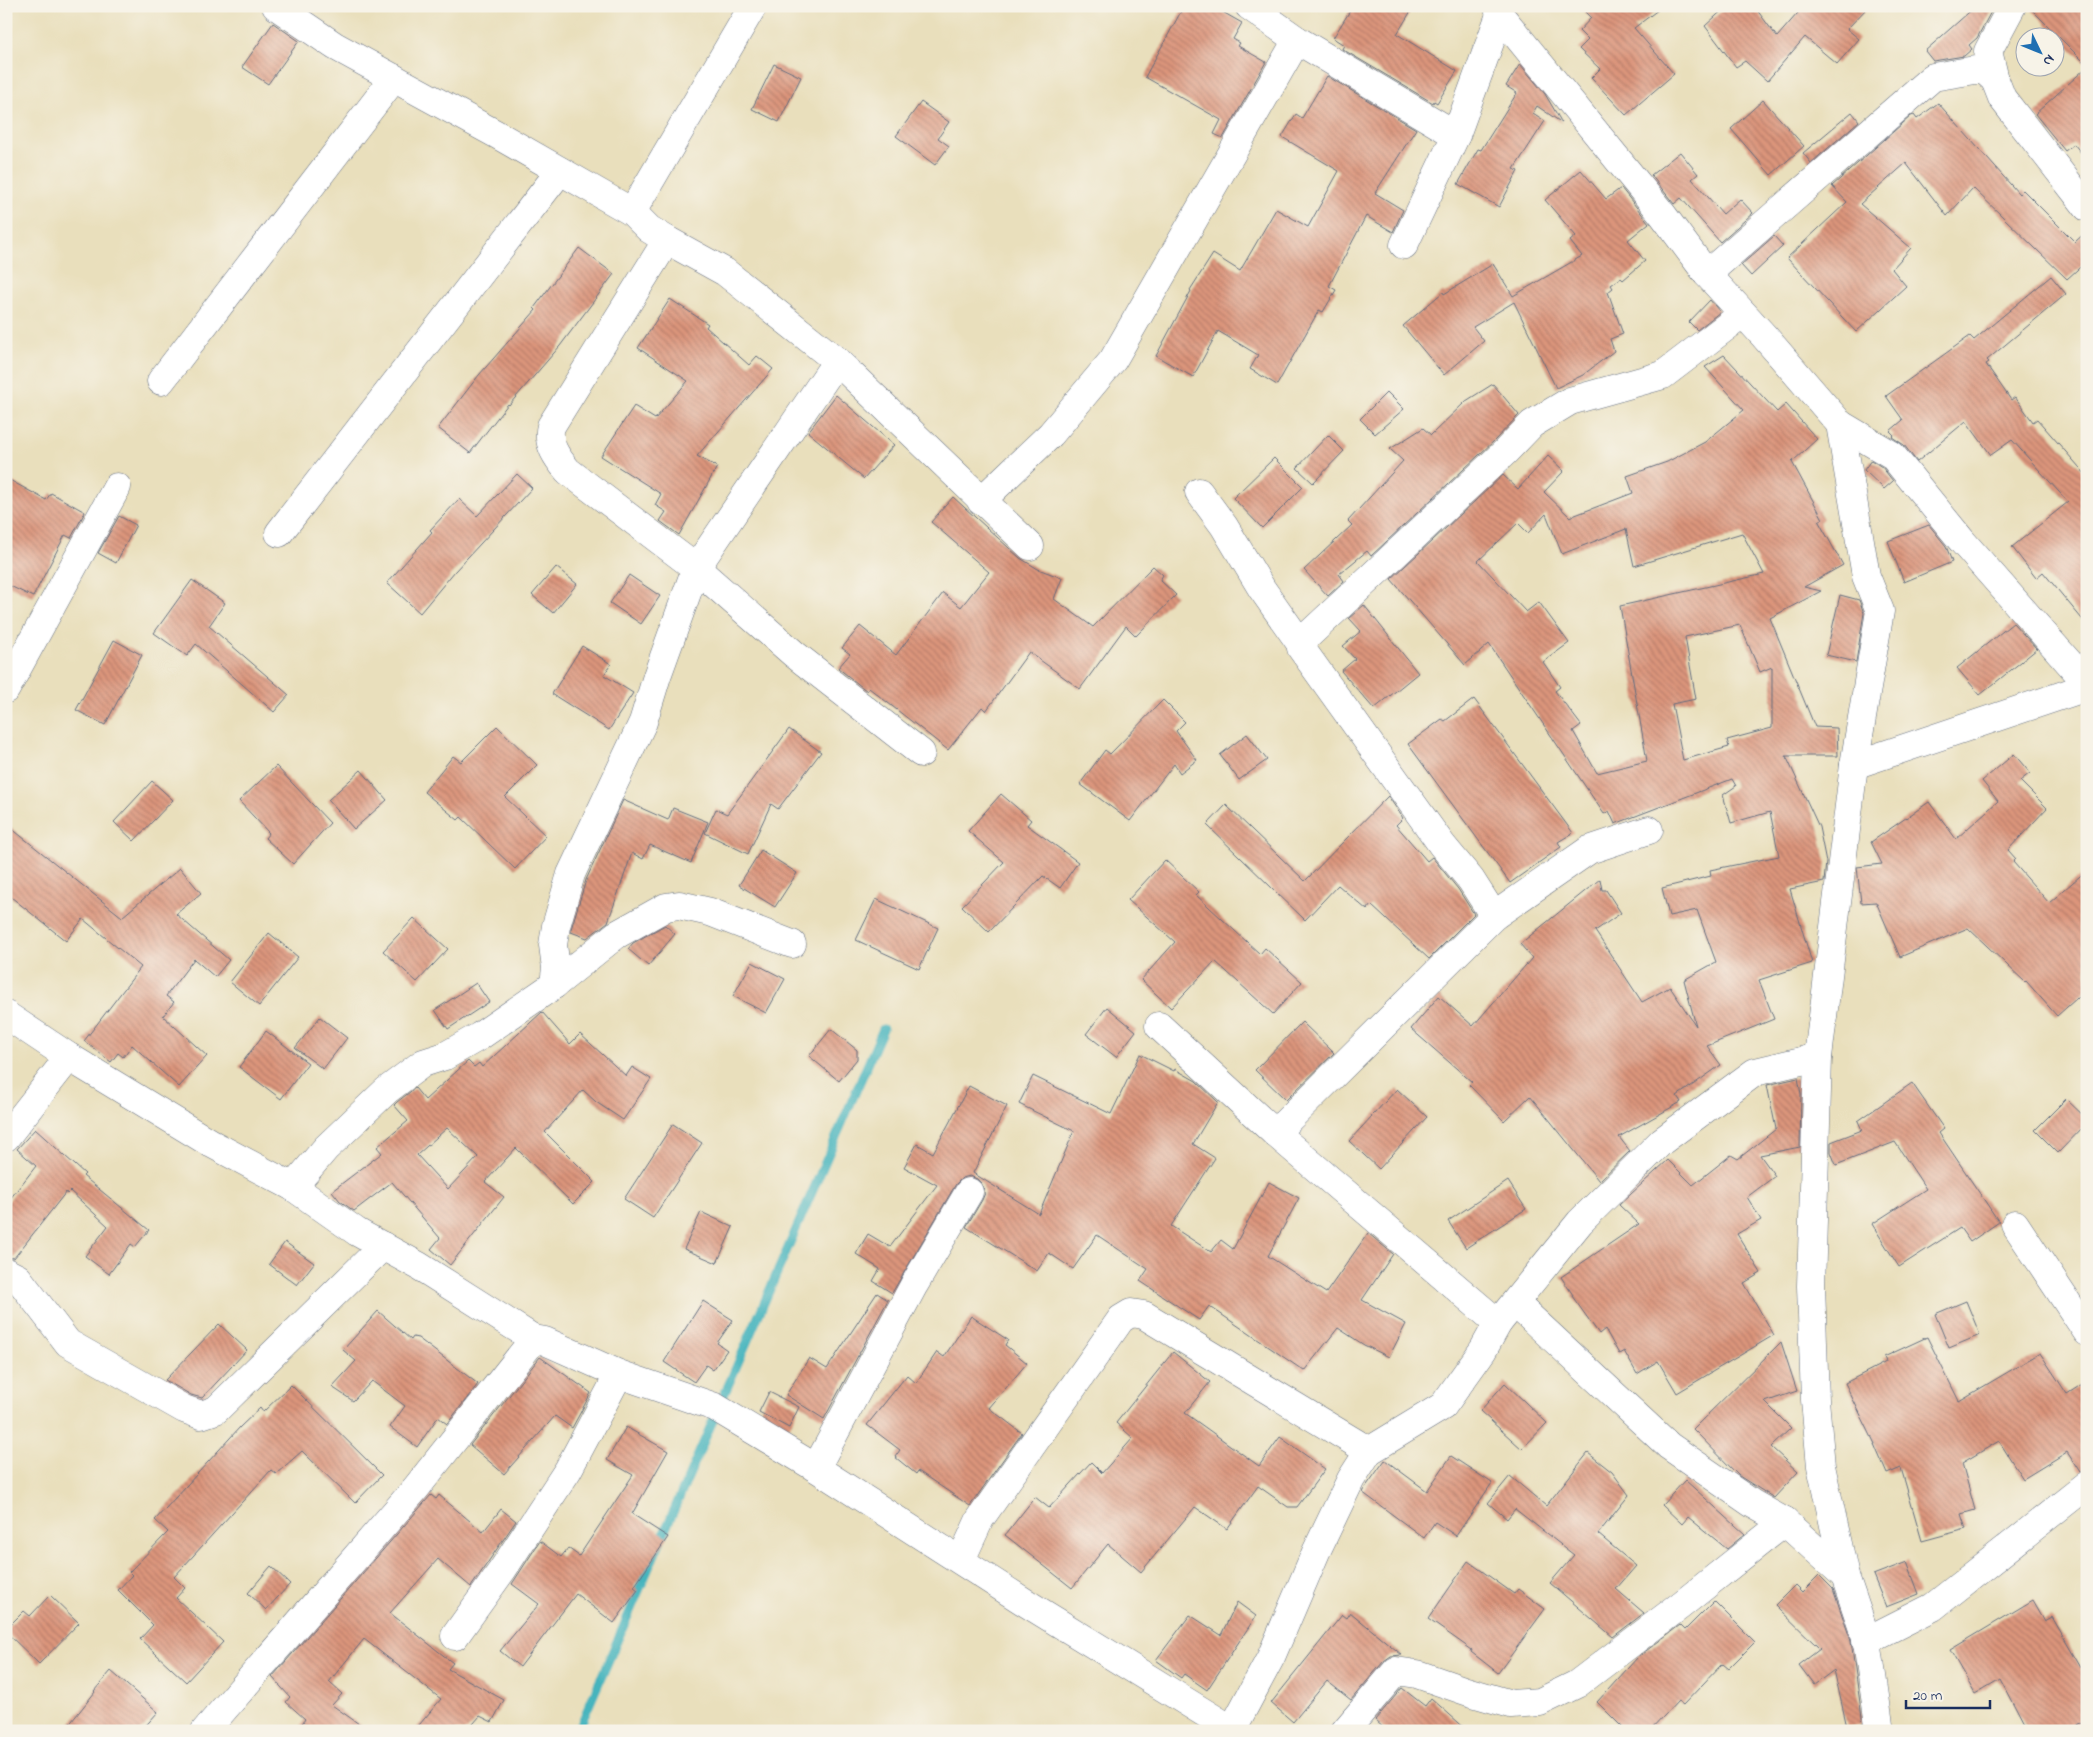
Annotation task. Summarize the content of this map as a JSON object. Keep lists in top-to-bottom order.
{
  "scale_bar": "20 m",
  "north": "bottom right"
}
